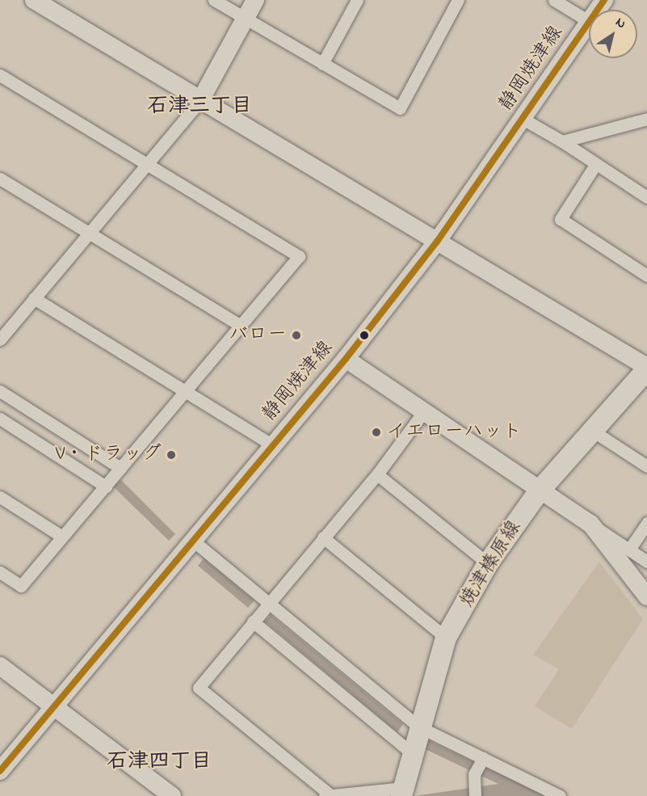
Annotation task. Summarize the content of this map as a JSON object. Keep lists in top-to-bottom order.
{
  "streets": {
    "main road": ["焼津榛原線"],
    "street": ["静岡焼津線"]
  },
  "districts": ["石津三丁目", "石津四丁目"],
  "places": ["バロー", "イエローハット", "V・ドラッグ"],
  "north": "top right"
}
